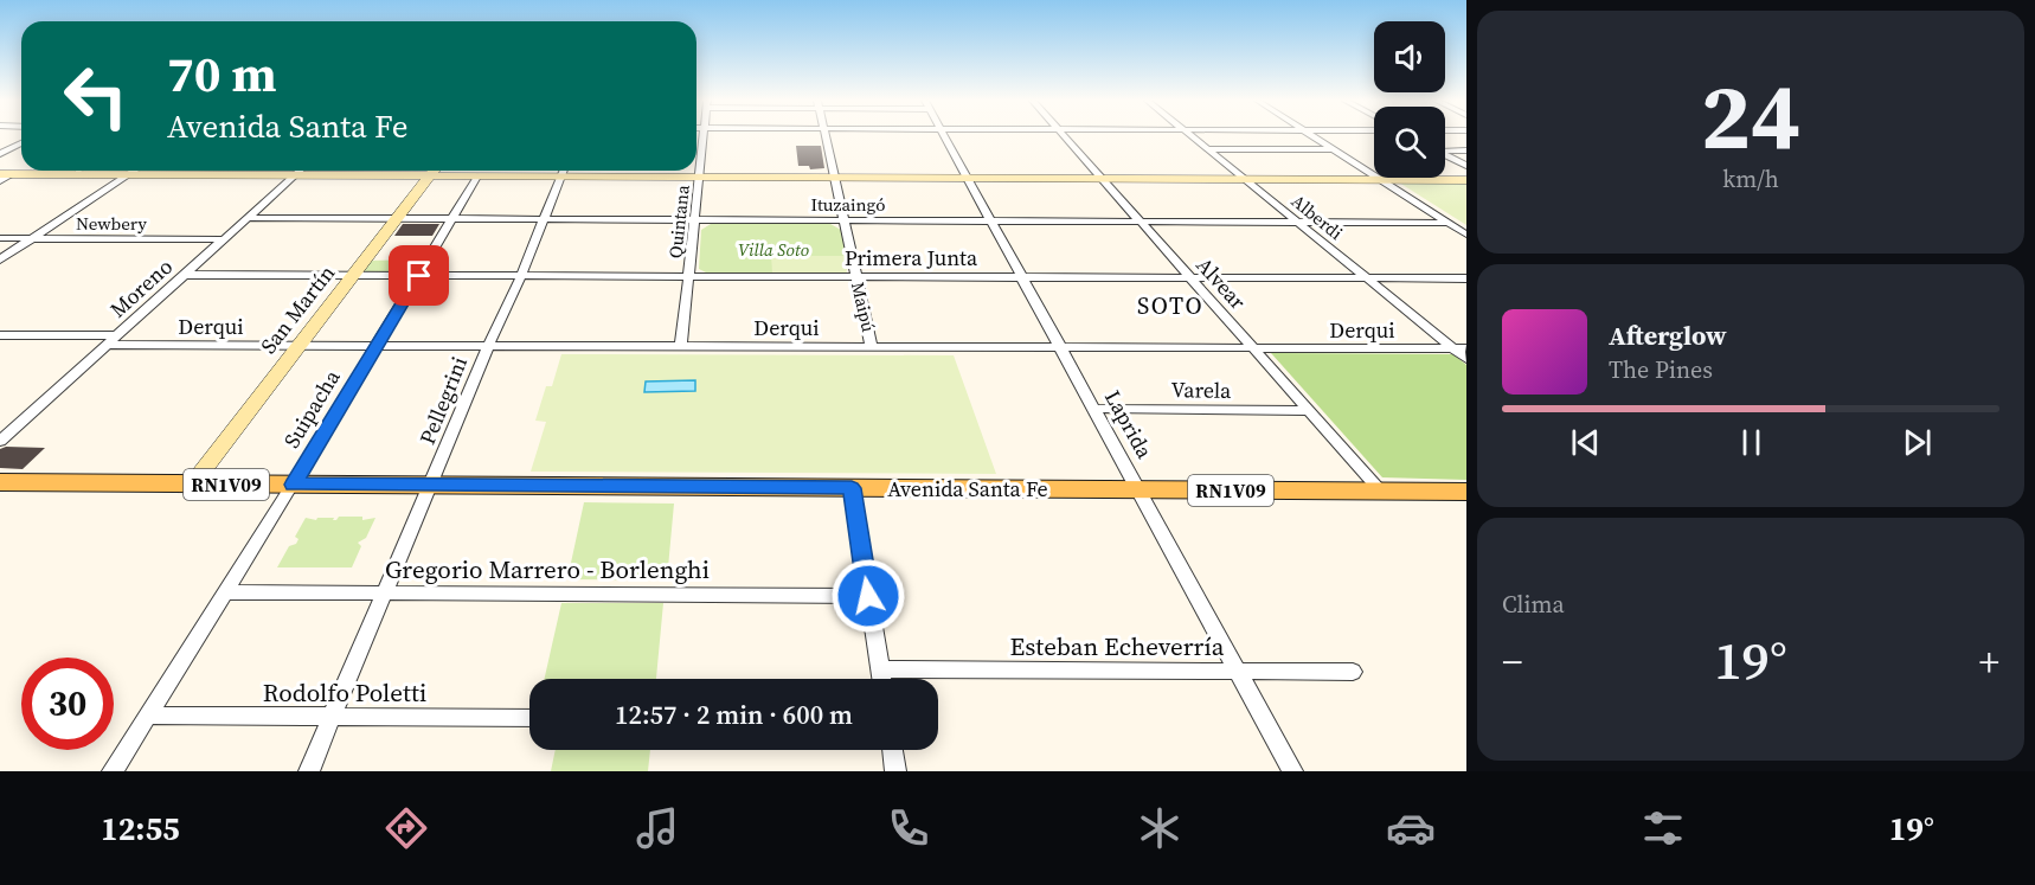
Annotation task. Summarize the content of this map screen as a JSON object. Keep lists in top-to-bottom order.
{
  "streets": {
    "main road": ["San Martín", "RN1V09", "Avenida Santa Fe"],
    "street": [
      "Ituzaingó",
      "Alberdi",
      "Quintana",
      "Newbery",
      "Primera Junta",
      "Alvear",
      "Moreno",
      "Maipú",
      "Derqui",
      "Varela",
      "Pellegrini",
      "Suipacha",
      "Laprida",
      "Gregorio Marrero - Borlenghi",
      "Esteban Echeverría",
      "Rodolfo Poletti"
    ]
  },
  "crossings": [
    ["Ituzaingó", "Alberdi"],
    ["Ituzaingó", "Quintana"],
    ["Ituzaingó", "Alvear"],
    ["Ituzaingó", "Moreno"],
    ["Ituzaingó", "Maipú"],
    ["Ituzaingó", "San Martín"],
    ["Ituzaingó", "Pellegrini"],
    ["Ituzaingó", "Suipacha"],
    ["Ituzaingó", "Laprida"],
    ["Alberdi", "Primera Junta"],
    ["Alberdi", "Derqui"],
    ["Quintana", "Primera Junta"],
    ["Quintana", "Derqui"],
    ["Newbery", "Moreno"],
    ["Primera Junta", "Alvear"],
    ["Primera Junta", "Moreno"],
    ["Primera Junta", "Maipú"],
    ["Primera Junta", "San Martín"],
    ["Primera Junta", "Pellegrini"],
    ["Primera Junta", "Suipacha"],
    ["Primera Junta", "Laprida"],
    ["Alvear", "Derqui"],
    ["Alvear", "Varela"],
    ["Alvear", "Avenida Santa Fe"],
    ["Moreno", "Derqui"],
    ["Maipú", "Derqui"],
    ["San Martín", "Derqui"],
    ["San Martín", "Avenida Santa Fe"],
    ["Derqui", "Pellegrini"],
    ["Derqui", "Suipacha"],
    ["Derqui", "Laprida"],
    ["Varela", "Laprida"],
    ["Pellegrini", "Avenida Santa Fe"],
    ["Pellegrini", "Gregorio Marrero - Borlenghi"],
    ["Pellegrini", "Rodolfo Poletti"],
    ["Suipacha", "Avenida Santa Fe"],
    ["Suipacha", "Gregorio Marrero - Borlenghi"],
    ["Suipacha", "Rodolfo Poletti"],
    ["Laprida", "Avenida Santa Fe"],
    ["Laprida", "Esteban Echeverría"]
  ],
  "districts": ["SOTO"],
  "parks": ["Villa Soto"],
  "page": {
    "tile": [
      ["24", "km/h"],
      "Clima"
    ],
    "turn": ["70 m", "Avenida Santa Fe"],
    "song": ["Afterglow", "The Pines"],
    "heat": ["−", "19°", "+"],
    "limit": "30",
    "trip": "12:57 · 2 min · 600 m",
    "tabs": ["12:55", "19°"]
  }
}
